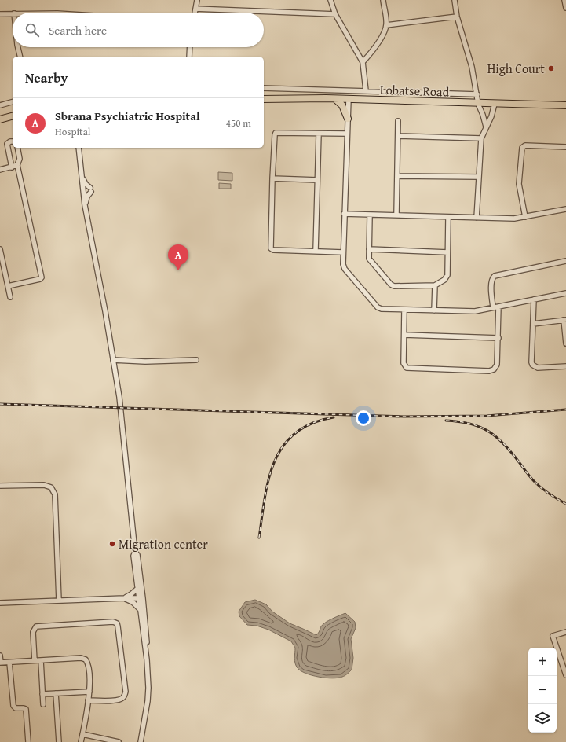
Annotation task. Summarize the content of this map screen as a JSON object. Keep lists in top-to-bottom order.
{
  "streets": {
    "highway": ["Lobatse Road"]
  },
  "places": ["High Court", "Migration center"],
  "page": {
    "search": "Search here",
    "heading": "Nearby",
    "list": [
      {
        "mark": "A",
        "name": "Sbrana Psychiatric Hospital",
        "note": "Hospital",
        "value": "450 m"
      }
    ],
    "pins": "A",
    "map_buttons": ["+", "−"]
  }
}
